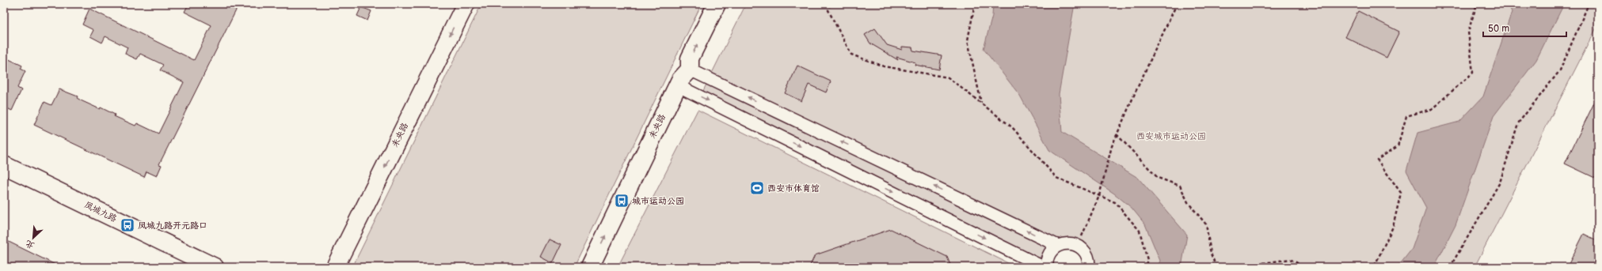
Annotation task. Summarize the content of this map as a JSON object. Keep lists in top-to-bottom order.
{
  "streets": {
    "main road": ["未央路", "凤城九路"]
  },
  "parks": ["西安城市运动公园"],
  "places": {
    "sports": ["西安市体育馆"],
    "bus stop": ["城市运动公园", "凤城九路开元路口"]
  },
  "scale_bar": "50 m",
  "north": "bottom left"
}
